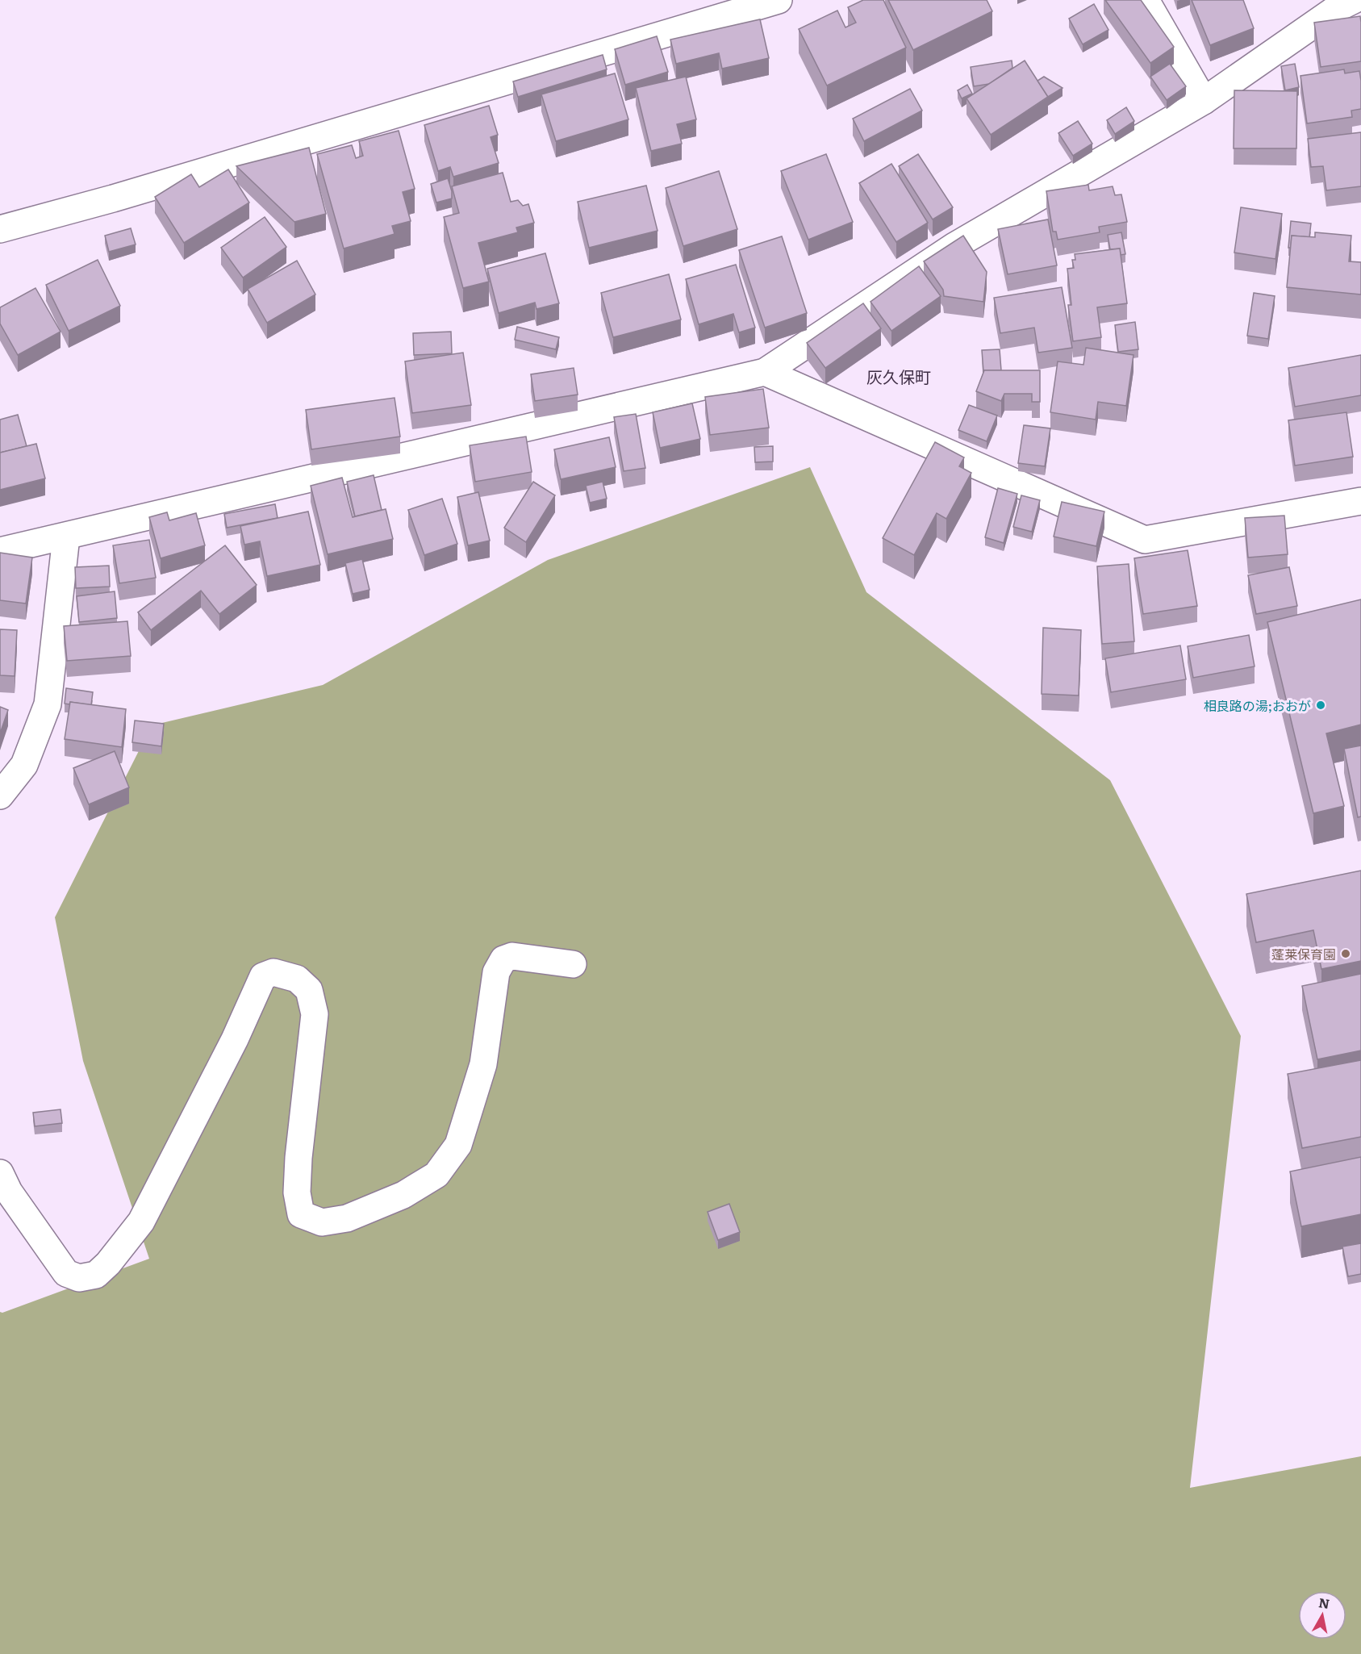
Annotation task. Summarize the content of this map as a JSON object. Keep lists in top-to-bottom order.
{
  "districts": ["灰久保町"],
  "places": ["相良路の湯;おおが", "蓬莱保育園"],
  "north": "top"
}
